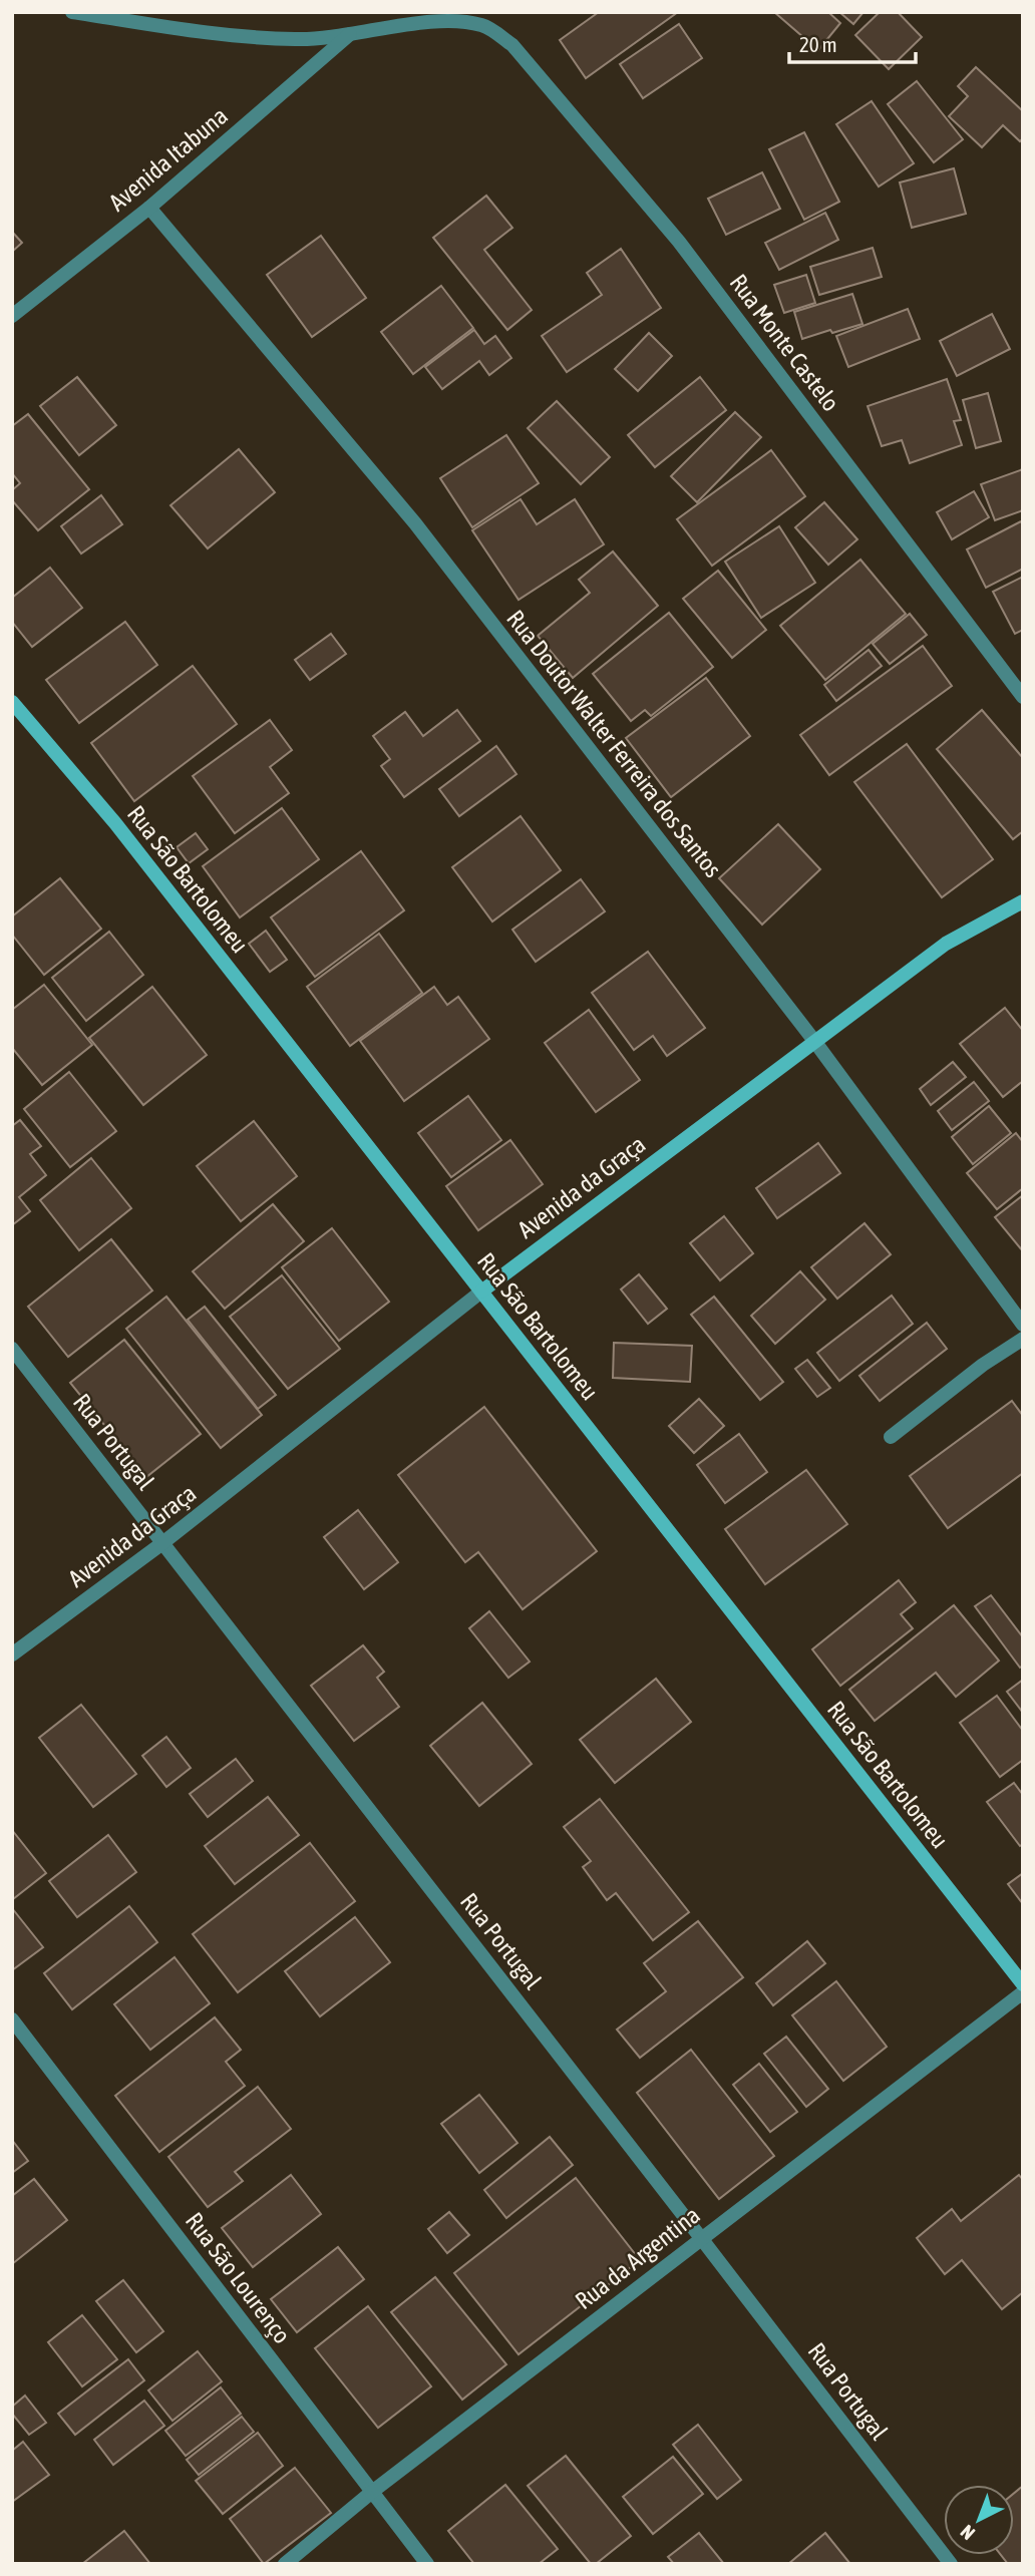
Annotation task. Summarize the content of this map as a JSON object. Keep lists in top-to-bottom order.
{
  "streets": {
    "street": [
      "Avenida Itabuna",
      "Rua Monte Castelo",
      "Rua Doutor Walter Ferreira dos Santos",
      "Rua São Bartolomeu",
      "Avenida da Graça",
      "Rua Portugal",
      "Rua da Argentina",
      "Rua São Lourenço"
    ]
  },
  "crossings": [
    ["Avenida Itabuna", "Rua Monte Castelo"],
    ["Avenida Itabuna", "Rua Doutor Walter Ferreira dos Santos"],
    ["Rua Doutor Walter Ferreira dos Santos", "Avenida da Graça"],
    ["Rua São Bartolomeu", "Avenida da Graça"],
    ["Avenida da Graça", "Rua Portugal"],
    ["Rua Portugal", "Rua da Argentina"],
    ["Rua da Argentina", "Rua São Lourenço"]
  ],
  "scale_bar": "20 m",
  "north": "bottom left"
}
